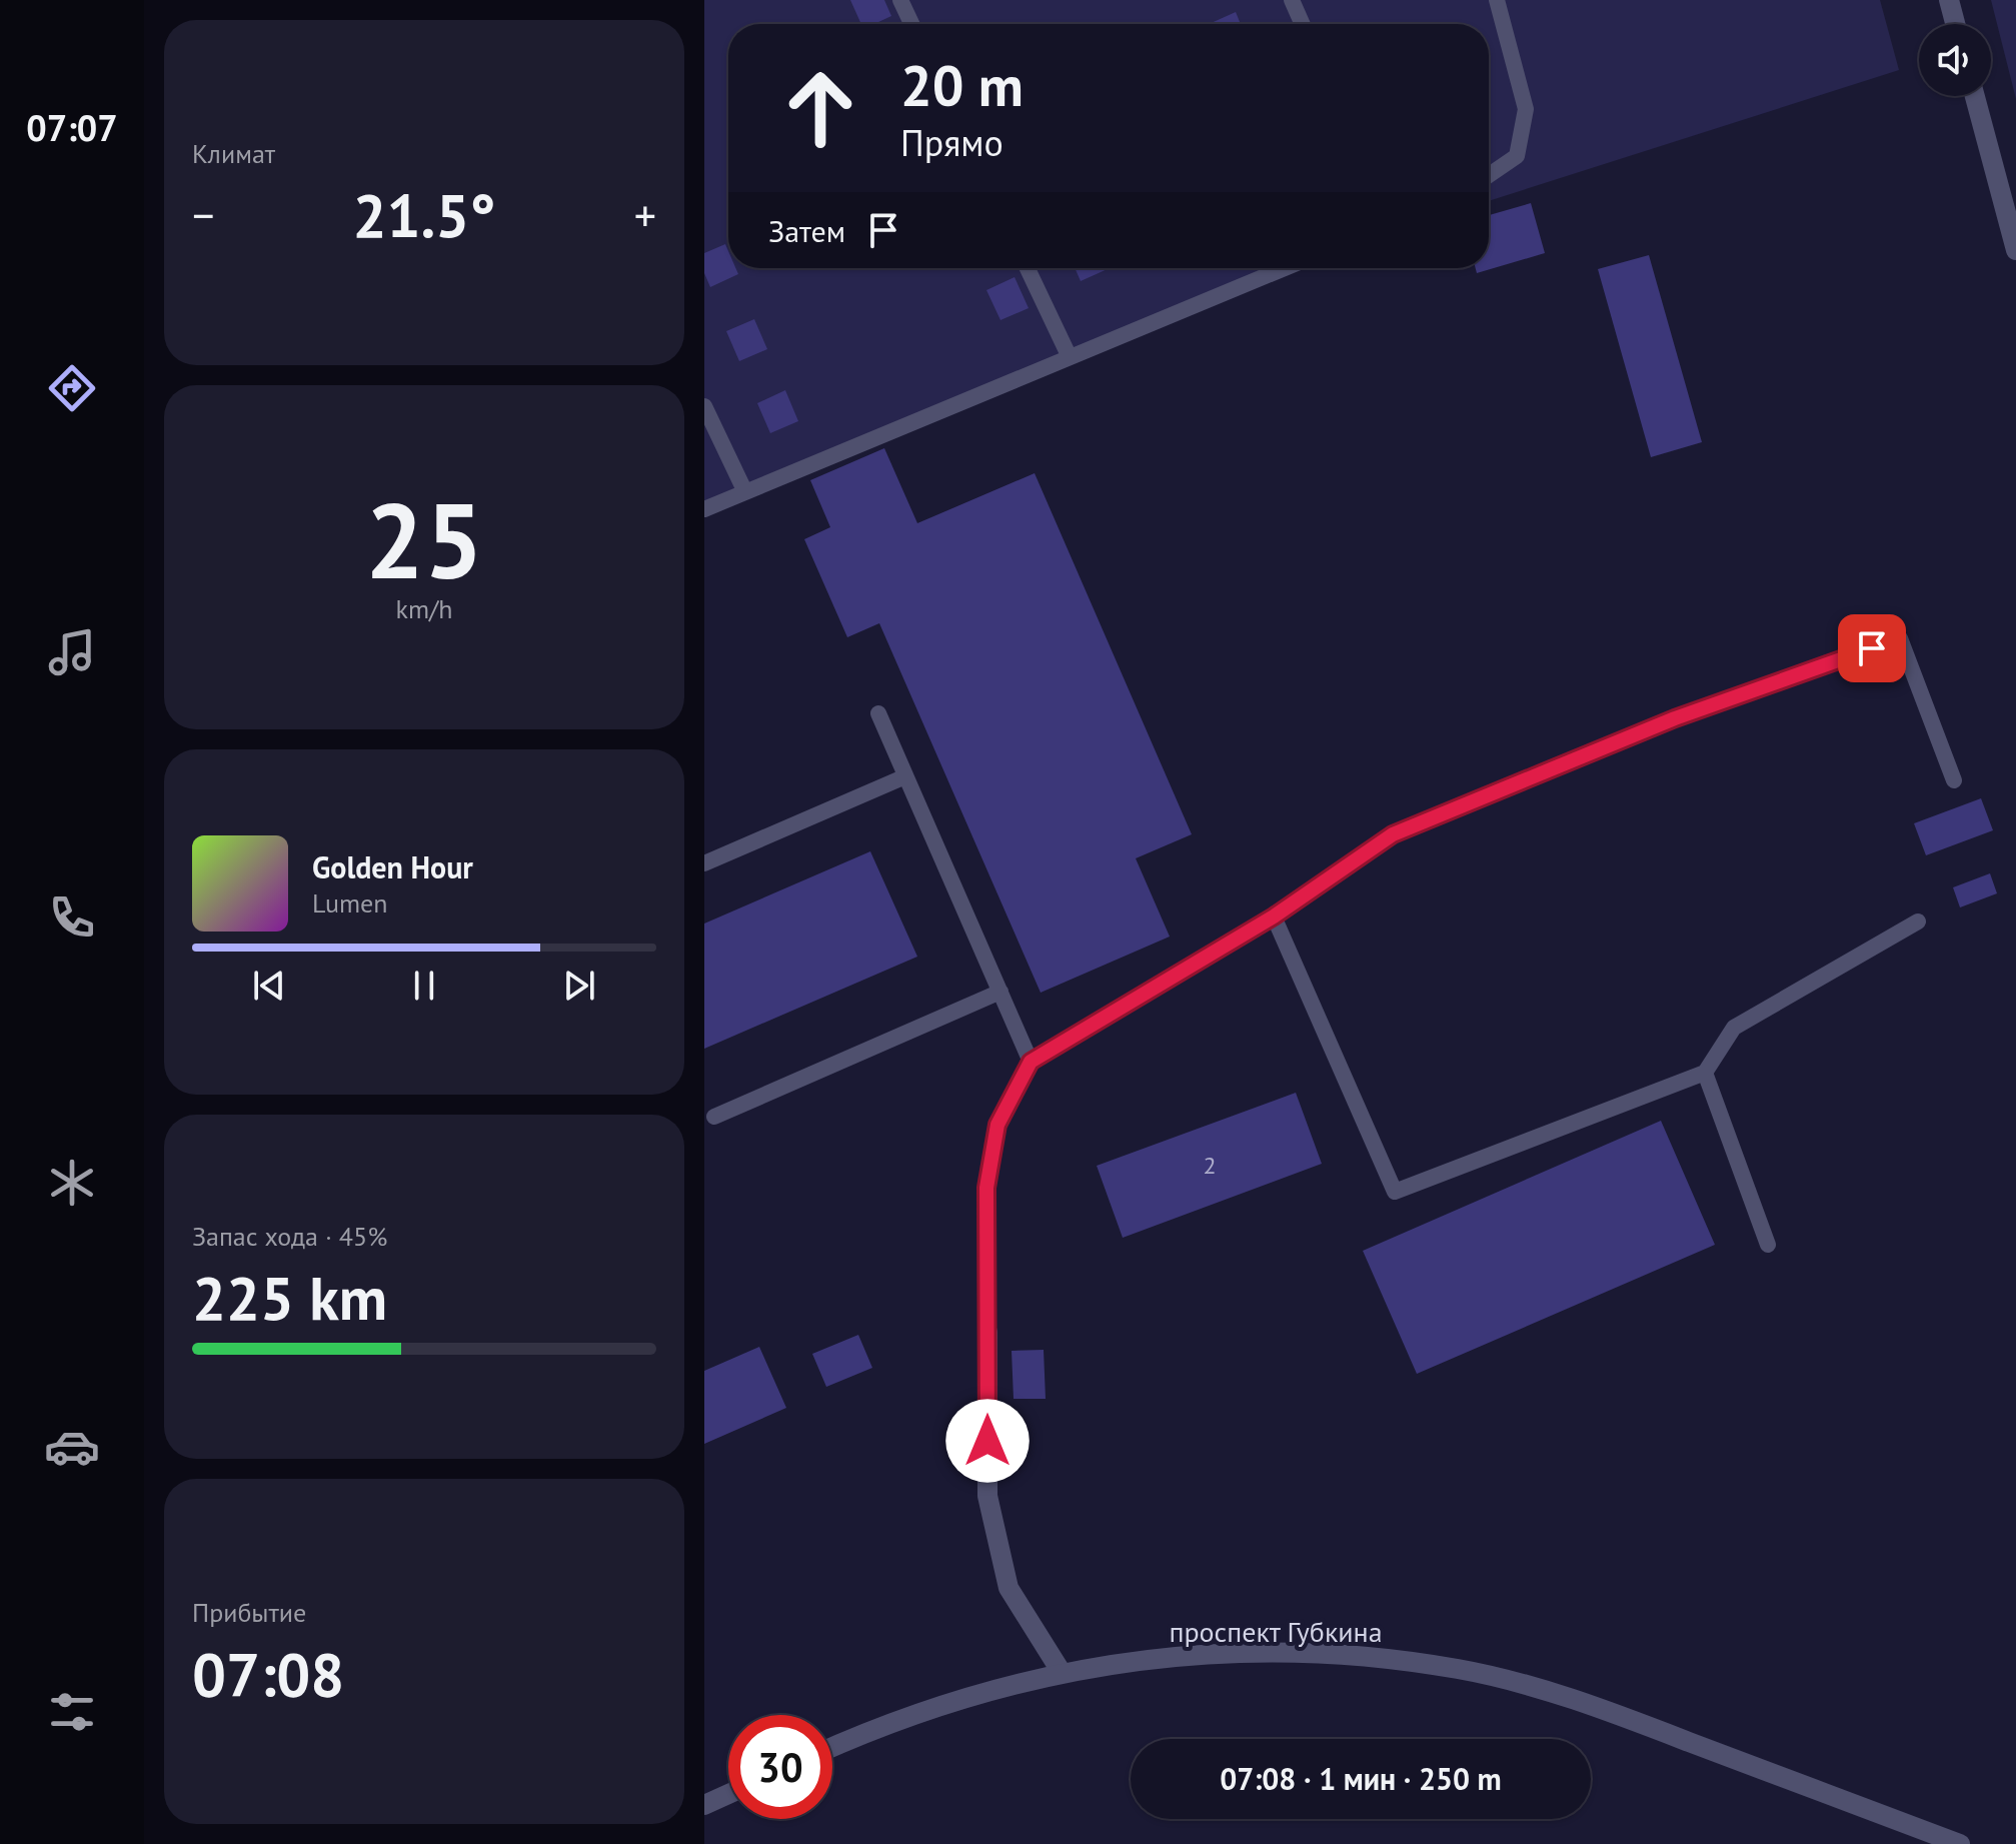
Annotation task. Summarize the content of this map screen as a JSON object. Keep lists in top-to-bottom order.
{
  "streets": {
    "street": ["проспект Губкина"]
  },
  "house_numbers": ["2"],
  "page": {
    "tabs": "07:07",
    "tile": [
      "Климат",
      ["25", "km/h"],
      ["Запас хода · 45%", "225 km"],
      ["Прибытие", "07:08"]
    ],
    "turn": ["20 m", "Прямо"],
    "heat": ["−", "21.5°", "+"],
    "then": "Затем",
    "song": ["Golden Hour", "Lumen"],
    "limit": "30",
    "trip": "07:08 · 1 мин · 250 m"
  }
}
